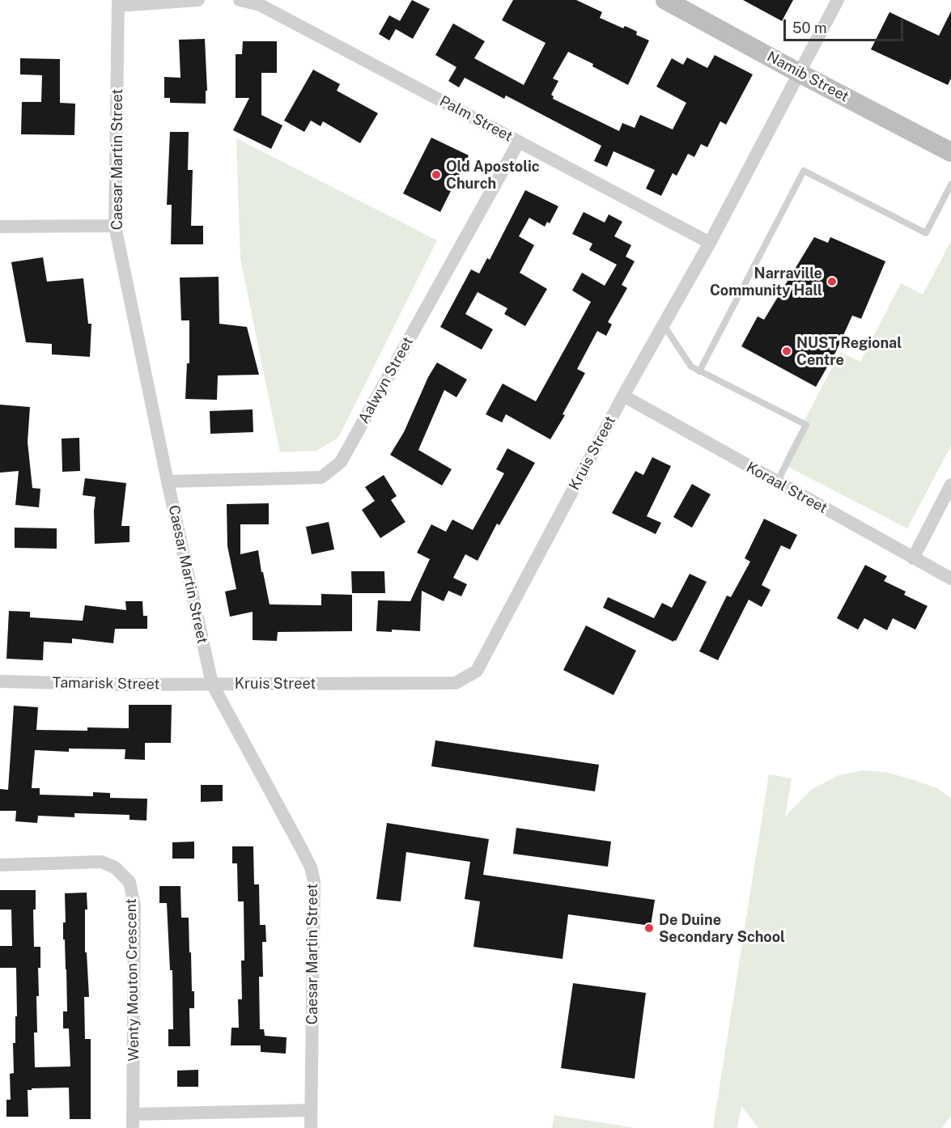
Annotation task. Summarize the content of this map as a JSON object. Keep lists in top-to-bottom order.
{
  "streets": {
    "street": [
      "Namib Street",
      "Palm Street",
      "Caesar Martin Street",
      "Aalwyn Street",
      "Kruis Street",
      "Koraal Street",
      "Tamarisk Street",
      "Wenty Mouton Crescent"
    ]
  },
  "crossings": [
    ["Namib Street", "Kruis Street"],
    ["Palm Street", "Aalwyn Street"],
    ["Palm Street", "Kruis Street"],
    ["Caesar Martin Street", "Aalwyn Street"],
    ["Caesar Martin Street", "Kruis Street"],
    ["Caesar Martin Street", "Tamarisk Street"],
    ["Kruis Street", "Koraal Street"],
    ["Kruis Street", "Tamarisk Street"]
  ],
  "places": [
    "Old Apostolic Church",
    "Narraville Community Hall",
    "NUST Regional Centre",
    "De Duine Secondary School"
  ],
  "scale_bar": "50 m"
}
